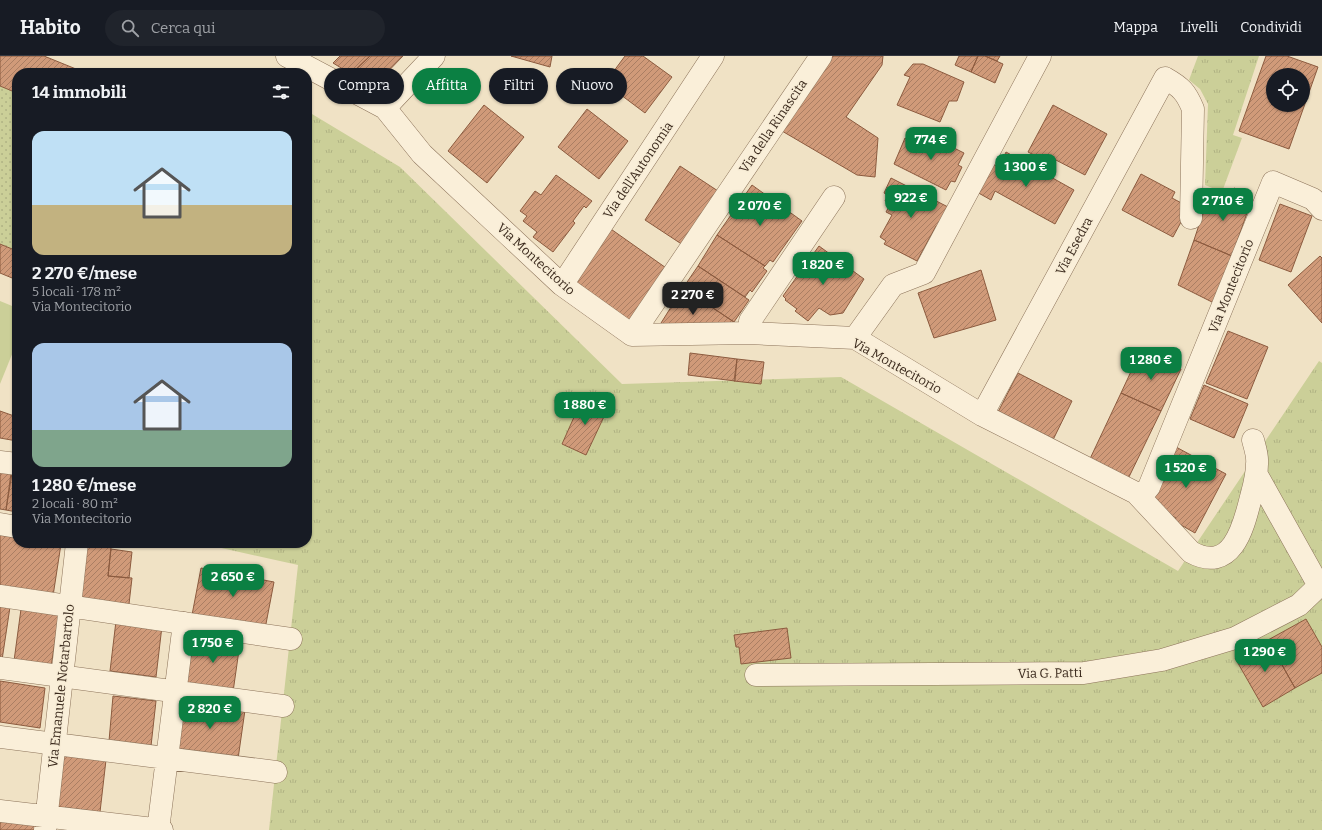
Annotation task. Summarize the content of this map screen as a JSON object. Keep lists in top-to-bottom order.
{
  "streets": {
    "street": [
      "Via della Rinascita",
      "Via dell'Autonomia",
      "Via Esedra",
      "Via Montecitorio",
      "Via G. Patti",
      "Via Emanuele Notarbartolo"
    ]
  },
  "crossings": [
    ["Via della Rinascita", "Via Montecitorio"],
    ["Via dell'Autonomia", "Via Montecitorio"],
    ["Via Esedra", "Via Montecitorio"]
  ],
  "page": {
    "header": "Habito",
    "search": "Cerca qui",
    "nav": ["Mappa", "Livelli", "Condividi"],
    "chip": [
      "Compra",
      "Affitta",
      "Filtri",
      "Nuovo"
    ],
    "heading": "14 immobili",
    "list": [
      {
        "name": "2 270 €/mese",
        "note": "5 locali · 178 m² · Via Montecitorio"
      },
      {
        "name": "1 280 €/mese",
        "note": "2 locali · 80 m² · Via Montecitorio"
      }
    ],
    "price": [
      "774 €",
      "1 300 €",
      "922 €",
      "2 710 €",
      "2 070 €",
      "1 820 €",
      "2 270 €",
      "1 280 €",
      "1 880 €",
      "1 520 €",
      "2 650 €",
      "1 750 €",
      "1 290 €",
      "2 820 €"
    ]
  }
}
